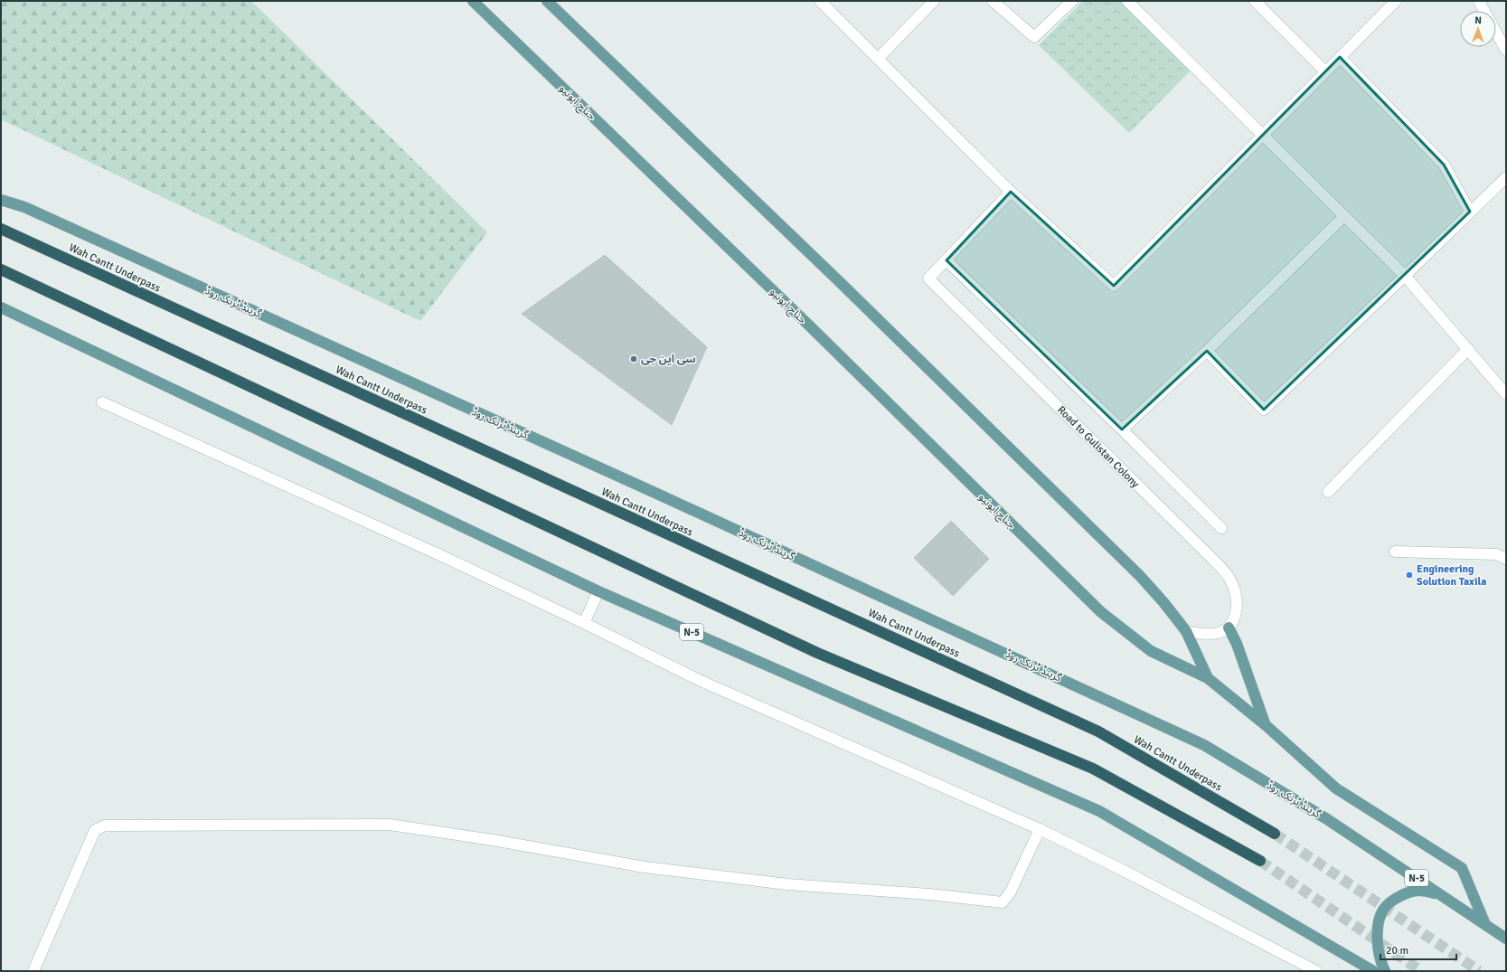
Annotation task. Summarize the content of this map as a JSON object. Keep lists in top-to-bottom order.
{
  "streets": {
    "highway": ["Wah Cantt Underpass"],
    "main road": ["جناح ایونیو", "گرینڈ ٹرنک روڈ", "N-5"],
    "street": ["Road to Gulistan Colony"]
  },
  "places": ["سی این جی", "Engineering Solution Taxila"],
  "scale_bar": "20 m",
  "north": "top"
}
